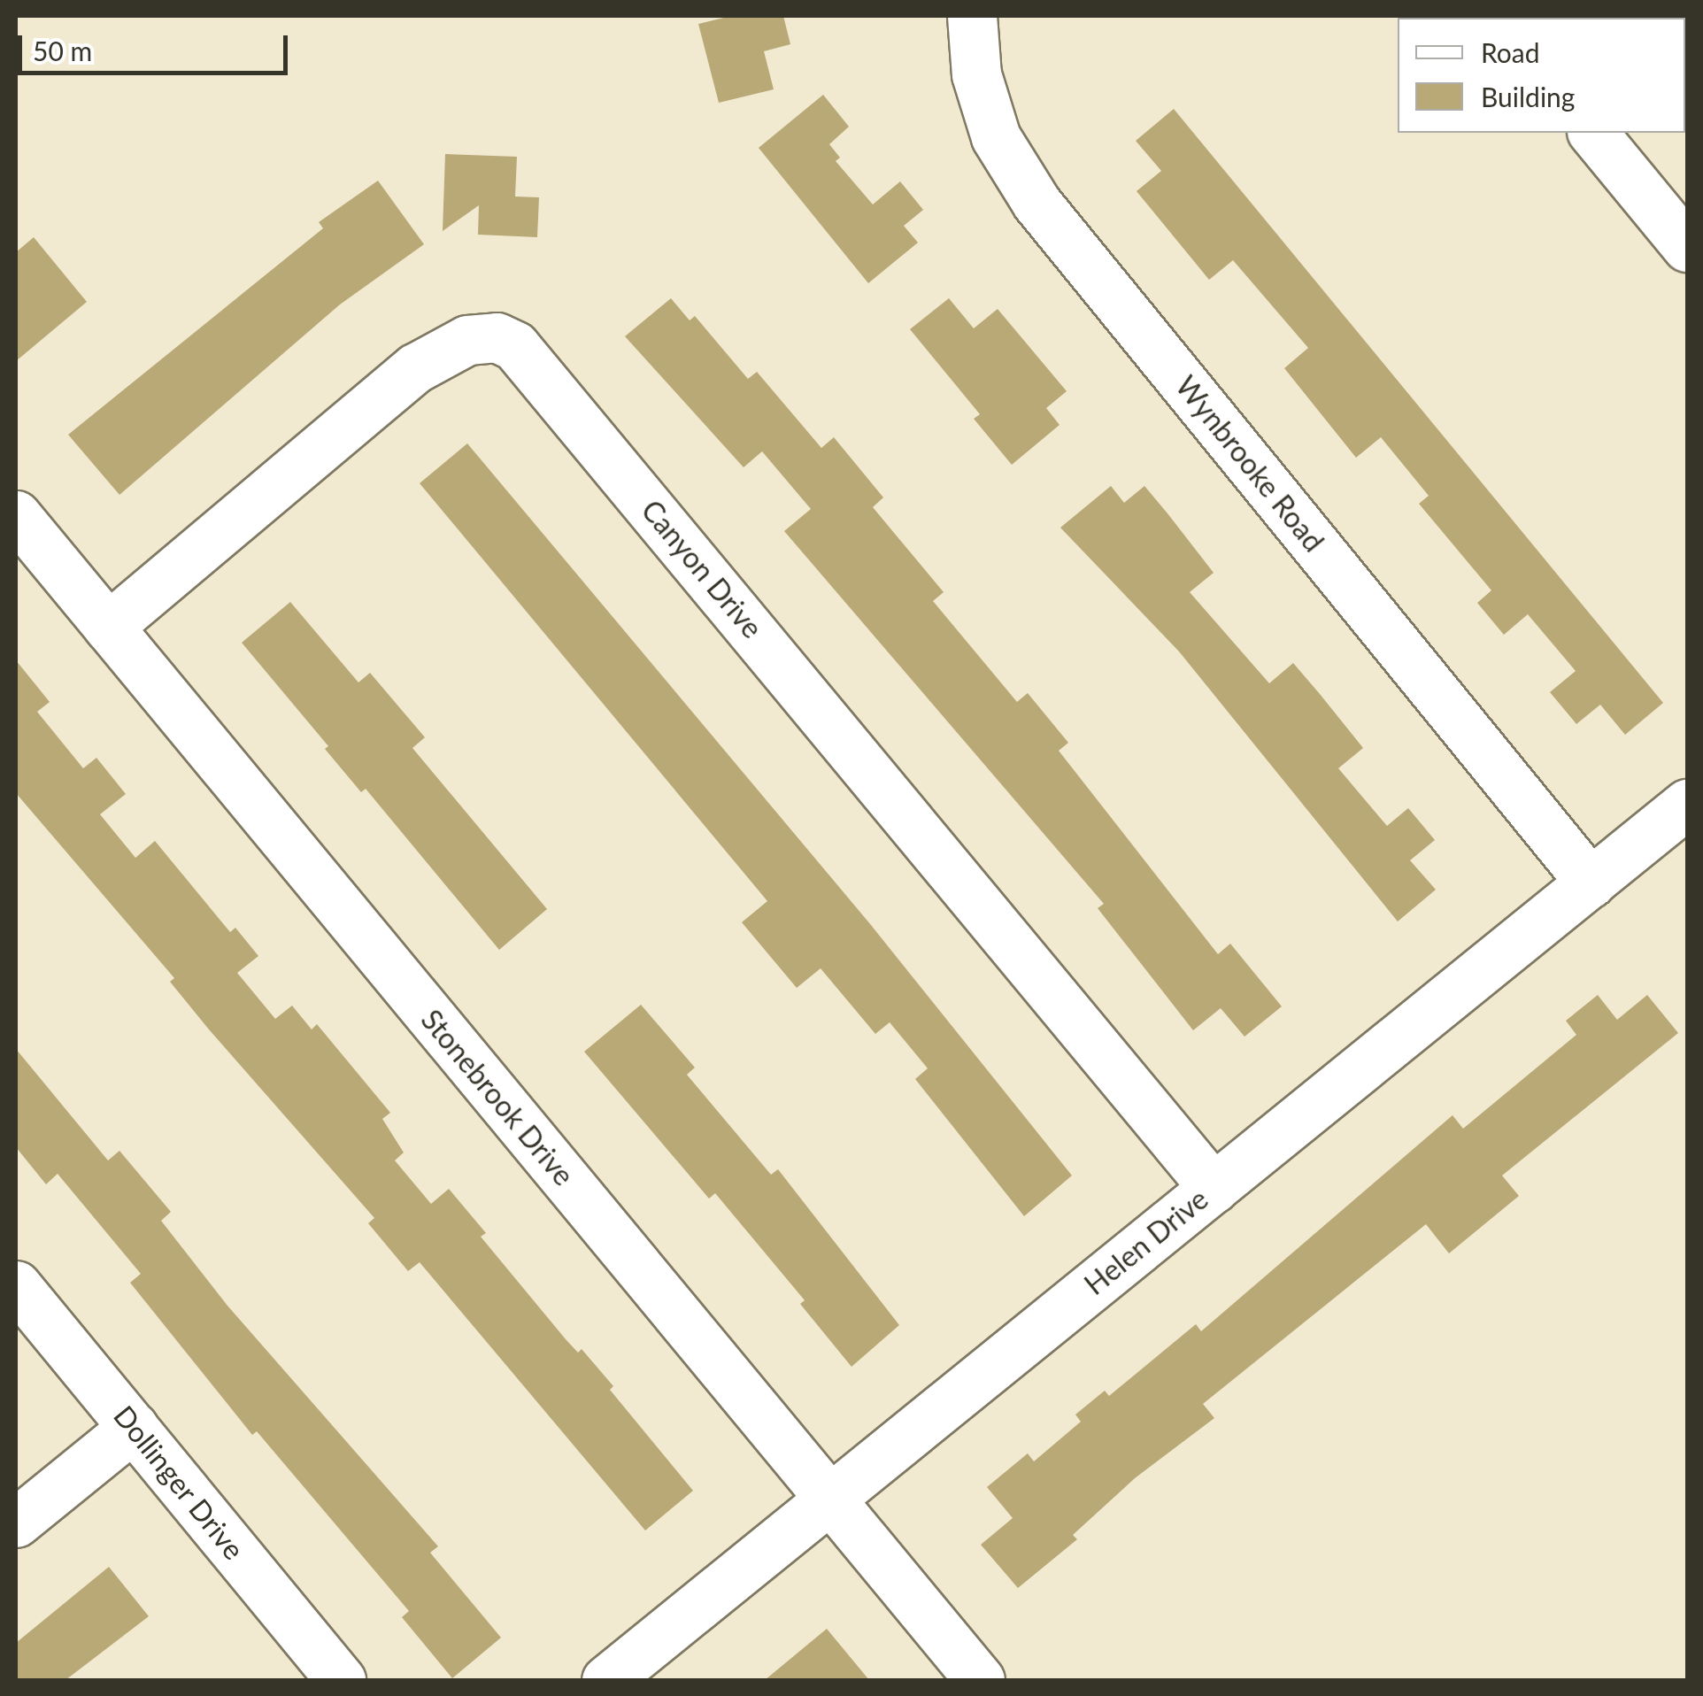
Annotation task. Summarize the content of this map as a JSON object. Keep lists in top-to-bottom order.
{
  "streets": {
    "street": [
      "Wynbrooke Road",
      "Canyon Drive",
      "Stonebrook Drive",
      "Helen Drive",
      "Dollinger Drive"
    ]
  },
  "crossings": [
    ["Wynbrooke Road", "Helen Drive"],
    ["Canyon Drive", "Stonebrook Drive"],
    ["Canyon Drive", "Helen Drive"],
    ["Stonebrook Drive", "Helen Drive"]
  ],
  "legend": ["Road", "Building"],
  "scale_bar": "50 m"
}
